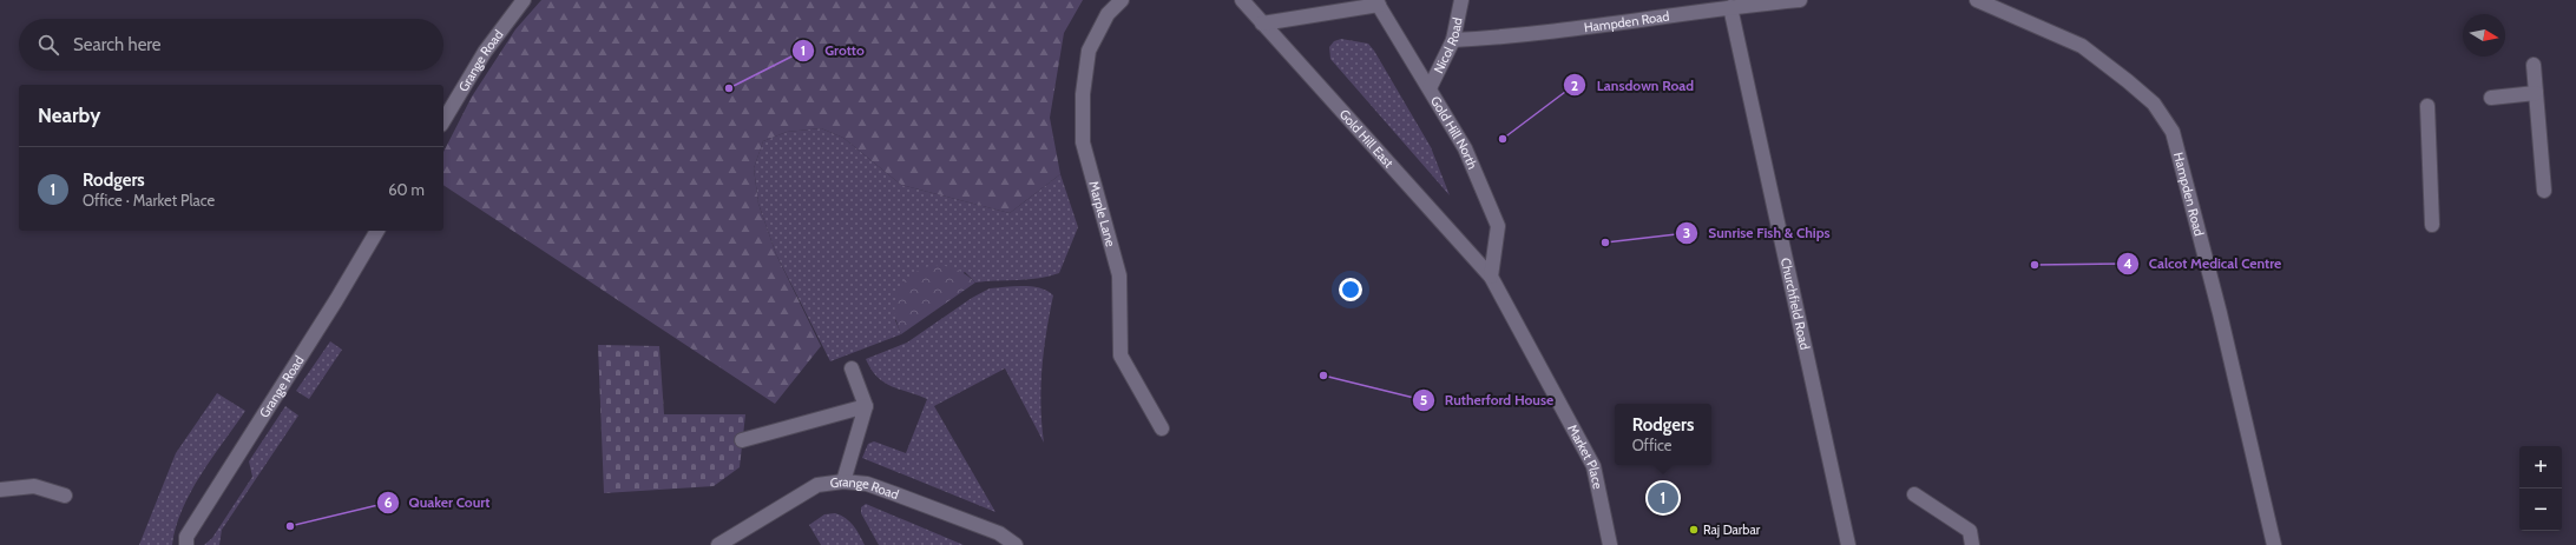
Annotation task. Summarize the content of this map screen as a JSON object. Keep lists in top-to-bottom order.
{
  "streets": {
    "street": [
      "Hampden Road",
      "Nicol Road",
      "Grange Road",
      "Gold Hill North",
      "Gold Hill East",
      "Marple Lane",
      "Churchfield Road",
      "Market Place"
    ]
  },
  "crossings": [
    ["Hampden Road", "Nicol Road"],
    ["Hampden Road", "Churchfield Road"],
    ["Nicol Road", "Gold Hill North"],
    ["Gold Hill North", "Gold Hill East"],
    ["Gold Hill North", "Market Place"],
    ["Gold Hill East", "Market Place"]
  ],
  "places": [
    "Grotto",
    "Lansdown Road",
    "Sunrise Fish & Chips",
    "Calcot Medical Centre",
    "Rutherford House",
    "Quaker Court",
    "Raj Darbar"
  ],
  "north": "right",
  "page": {
    "search": "Search here",
    "heading": "Nearby",
    "list": [
      {
        "mark": "1",
        "name": "Rodgers",
        "note": "Office · Market Place",
        "value": "60 m"
      }
    ],
    "popup": ["Rodgers", "Office"],
    "map_buttons": ["+", "−"],
    "pins": "1"
  }
}
